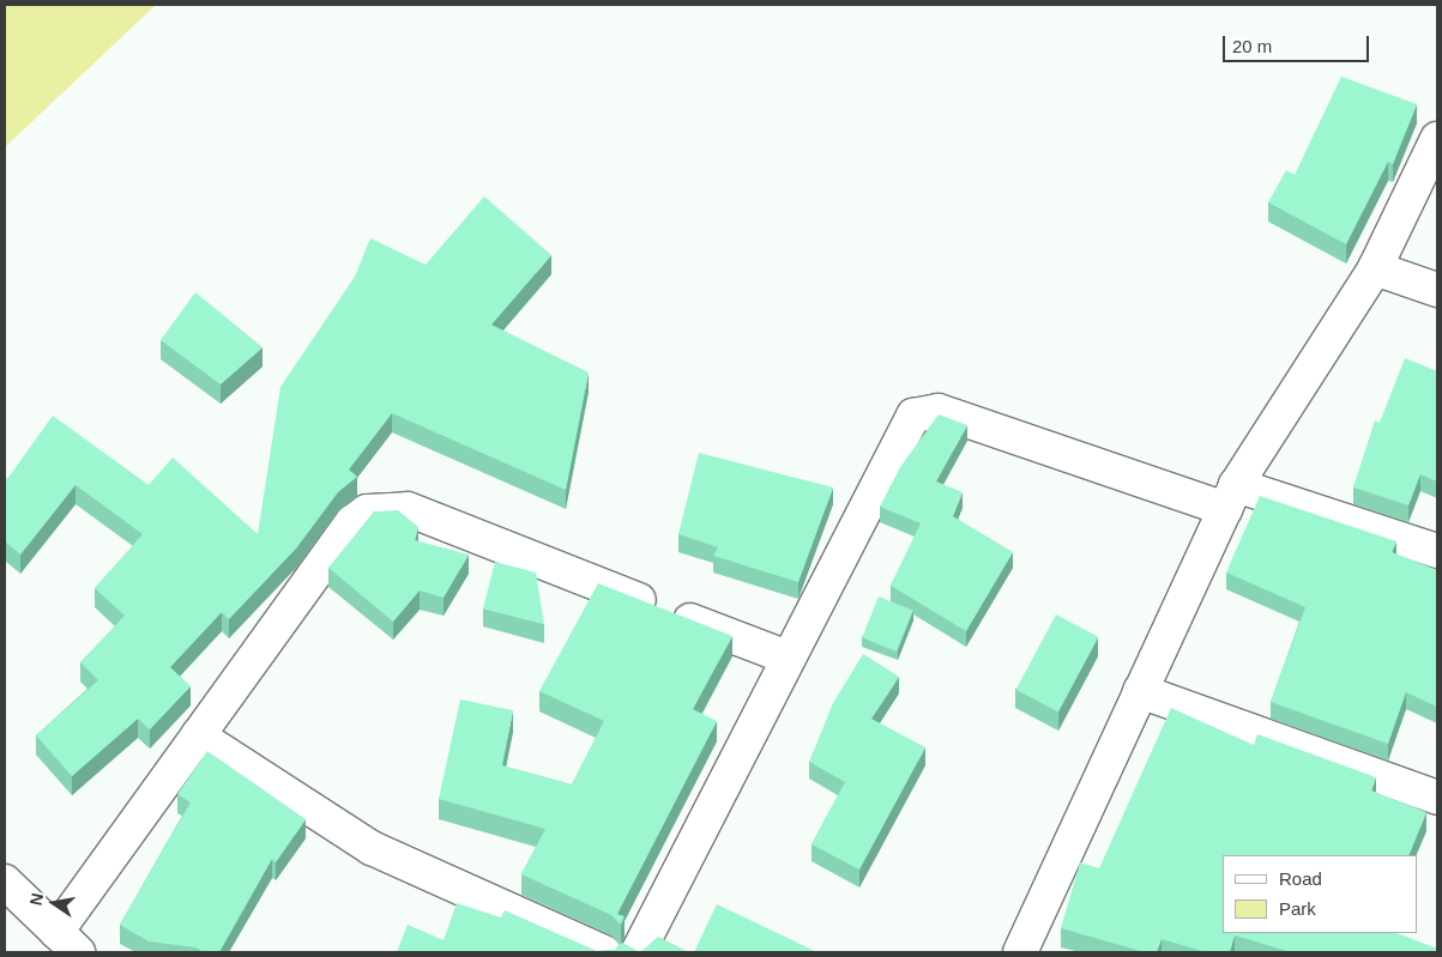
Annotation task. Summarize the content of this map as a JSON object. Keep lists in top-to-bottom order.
{
  "legend": ["Road", "Park"],
  "scale_bar": "20 m",
  "north": "left"
}
